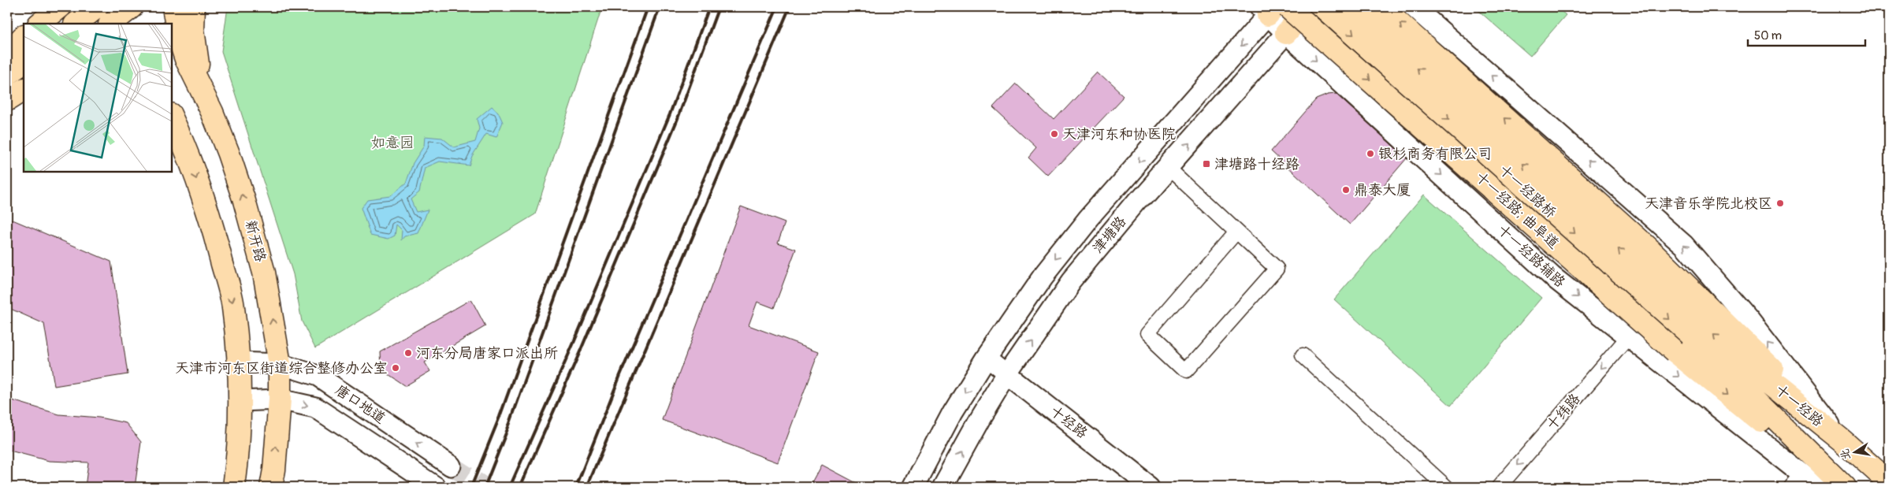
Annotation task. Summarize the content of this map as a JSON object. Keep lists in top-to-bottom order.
{
  "streets": {
    "main road": [
      "十一经路桥",
      "十一经路; 曲阜道",
      "津塘路",
      "新开路",
      "十一经路辅路",
      "唐口地道",
      "十一经路",
      "十经路"
    ],
    "street": ["十纬路"]
  },
  "crossings": [
    ["十一经路桥", "十一经路"],
    ["十一经路; 曲阜道", "十一经路"],
    ["津塘路", "十一经路辅路"],
    ["津塘路", "十经路"],
    ["新开路", "唐口地道"],
    ["十一经路辅路", "十纬路"]
  ],
  "one_way": ["十纬路"],
  "parks": ["如意园"],
  "places": {
    "other": [
      "天津河东和协医院",
      "银杉商务有限公司",
      "鼎泰大厦",
      "天津音乐学院北校区",
      "河东分局唐家口派出所",
      "天津市河东区街道综合整修办公室"
    ],
    "transit": ["津塘路十经路"]
  },
  "scale_bar": "50 m",
  "north": "left"
}
